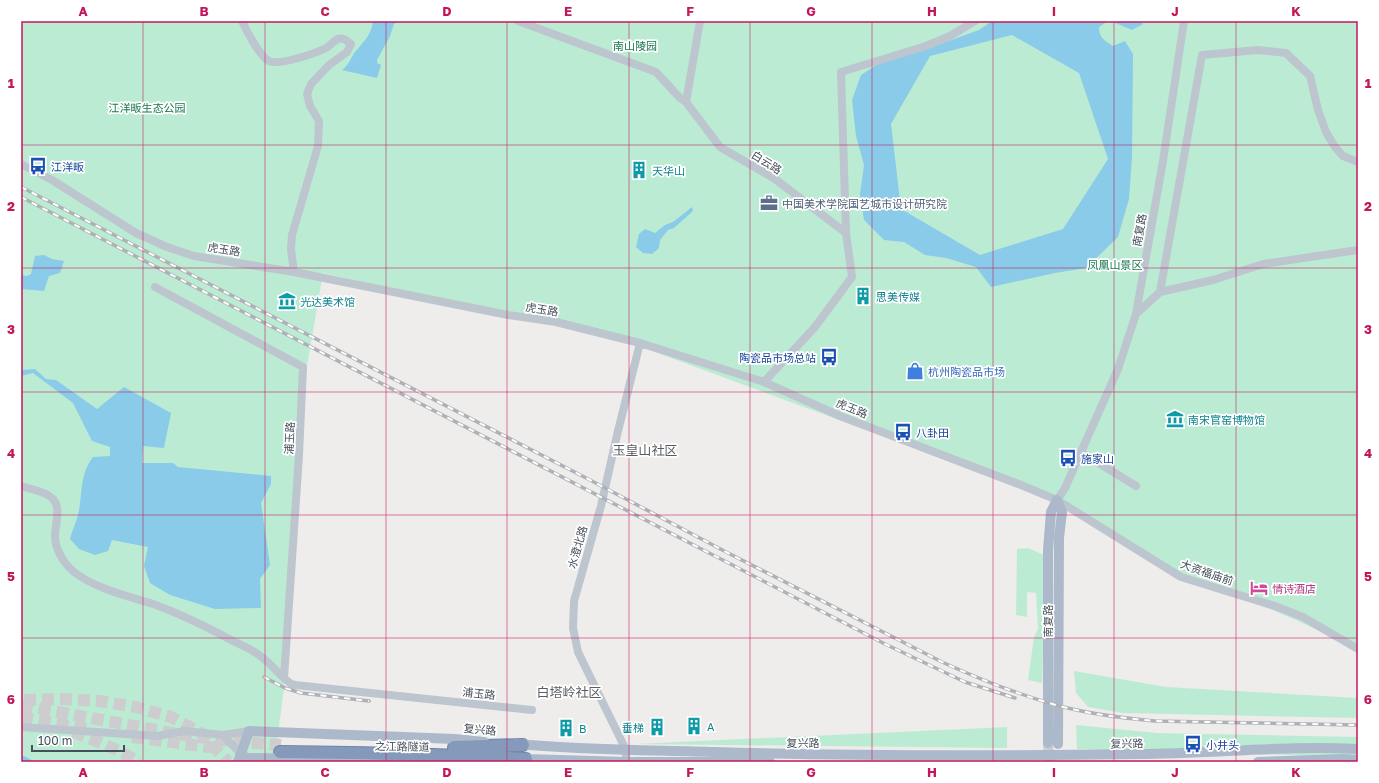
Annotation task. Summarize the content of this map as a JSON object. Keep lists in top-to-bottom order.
{
  "streets": {
    "highway": ["之江路隧道"],
    "main road": ["南复路", "复兴路"],
    "street": [
      "白云路",
      "虎玉路",
      "浦玉路",
      "水澄北路",
      "大资福庙前"
    ]
  },
  "crossings": [
    ["南复路", "虎玉路"],
    ["南复路", "大资福庙前"],
    ["虎玉路", "水澄北路"],
    ["虎玉路", "大资福庙前"],
    ["水澄北路", "复兴路"],
    ["复兴路", "之江路隧道"]
  ],
  "districts": ["玉皇山社区", "白塔岭社区"],
  "parks": ["南山陵园", "江洋畈生态公园", "凤凰山景区"],
  "places": {
    "bus stop": [
      "江洋畈",
      "陶瓷品市场总站",
      "八卦田",
      "施家山",
      "小井头"
    ],
    "building": [
      "天华山",
      "思美传媒",
      "A",
      "垂梯",
      "B"
    ],
    "office": ["中国美术学院国艺城市设计研究院"],
    "museum": ["光达美术馆", "南宋官窑博物馆"],
    "shop": ["杭州陶瓷品市场"],
    "hotel": ["情诗酒店"]
  },
  "scale_bar": "100 m",
  "grid": {
    "columns": [
      "A",
      "B",
      "C",
      "D",
      "E",
      "F",
      "G",
      "H",
      "I",
      "J",
      "K"
    ],
    "rows": [
      "1",
      "2",
      "3",
      "4",
      "5",
      "6"
    ]
  }
}
